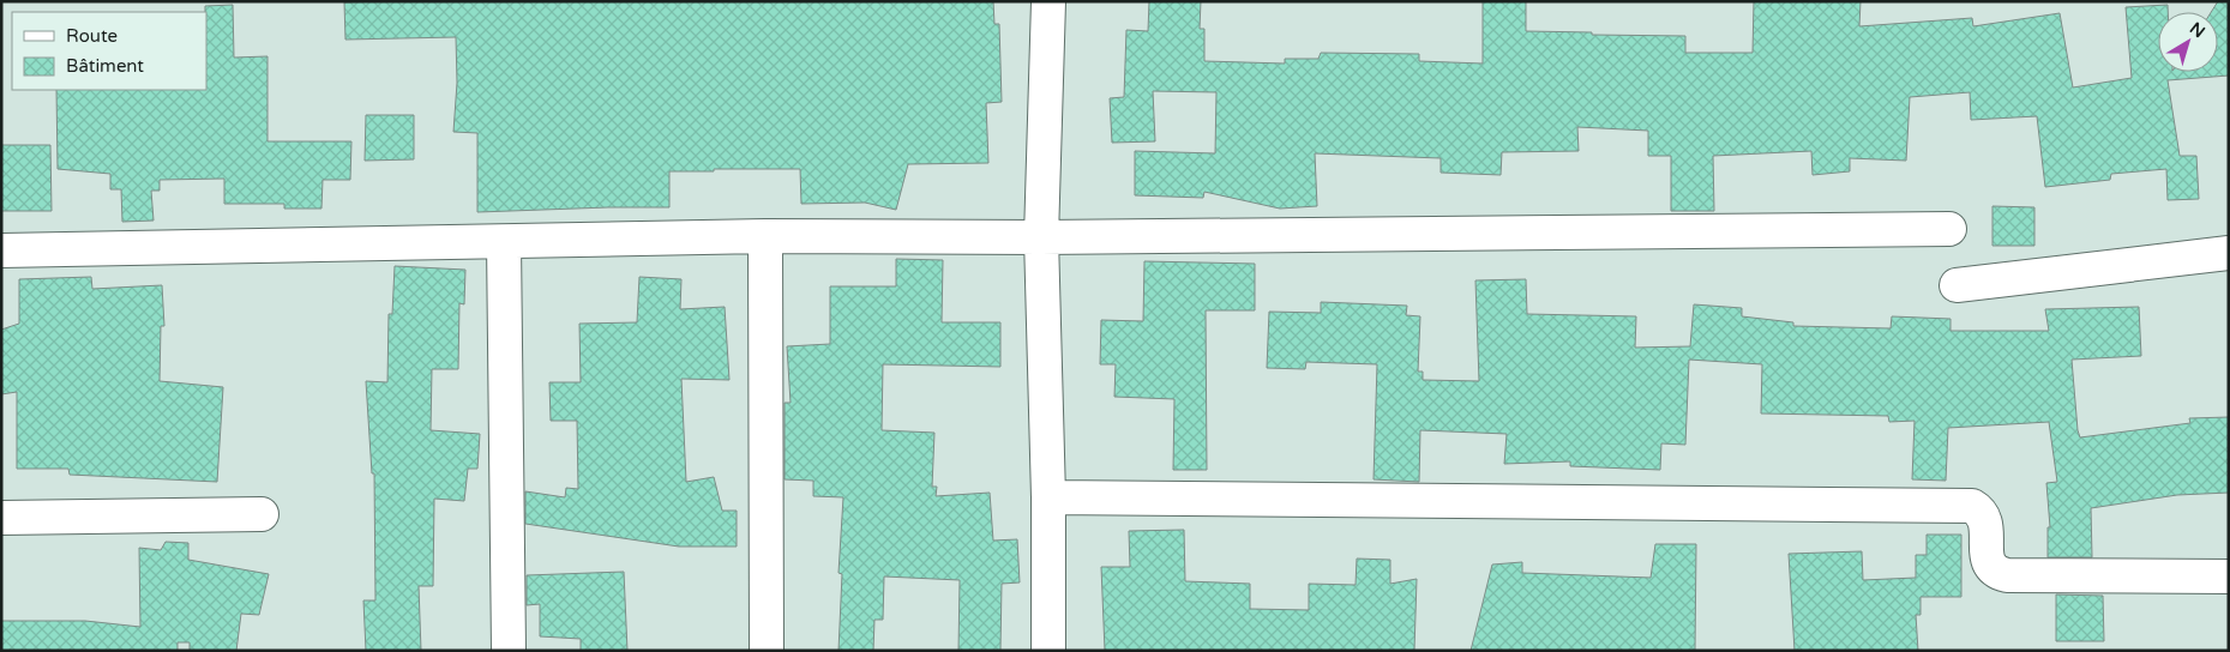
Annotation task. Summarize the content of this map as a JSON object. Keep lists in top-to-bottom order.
{
  "legend": ["Route", "Bâtiment"],
  "north": "top right"
}
